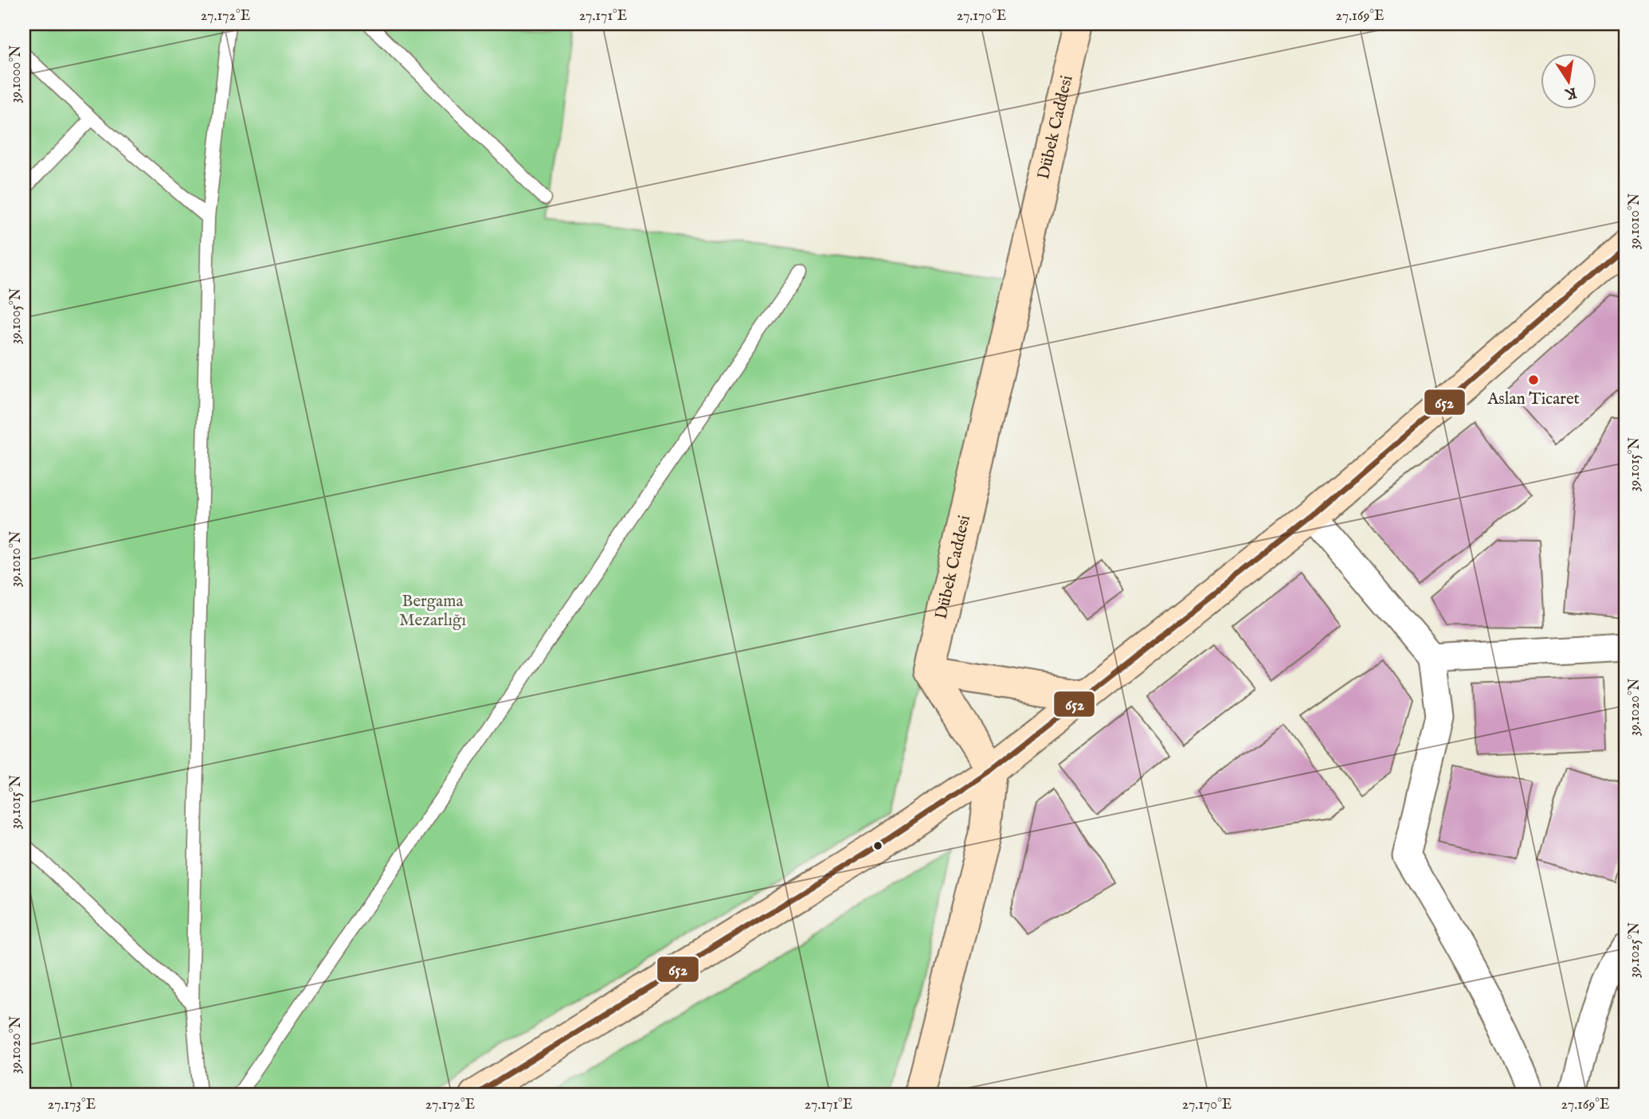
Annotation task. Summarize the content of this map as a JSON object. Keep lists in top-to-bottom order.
{
  "streets": {
    "main road": ["Dübek Caddesi"]
  },
  "parks": ["Bergama Mezarlığı"],
  "places": ["Aslan Ticaret"],
  "lines": ["transit line 652"],
  "north": "bottom",
  "coordinates": [
    "27.172°E",
    "27.171°E",
    "27.170°E",
    "27.169°E",
    "39.1000°N",
    "39.1010°N",
    "39.1005°N",
    "39.1015°N",
    "39.1020°N",
    "39.1025°N",
    "27.173°E"
  ]
}
